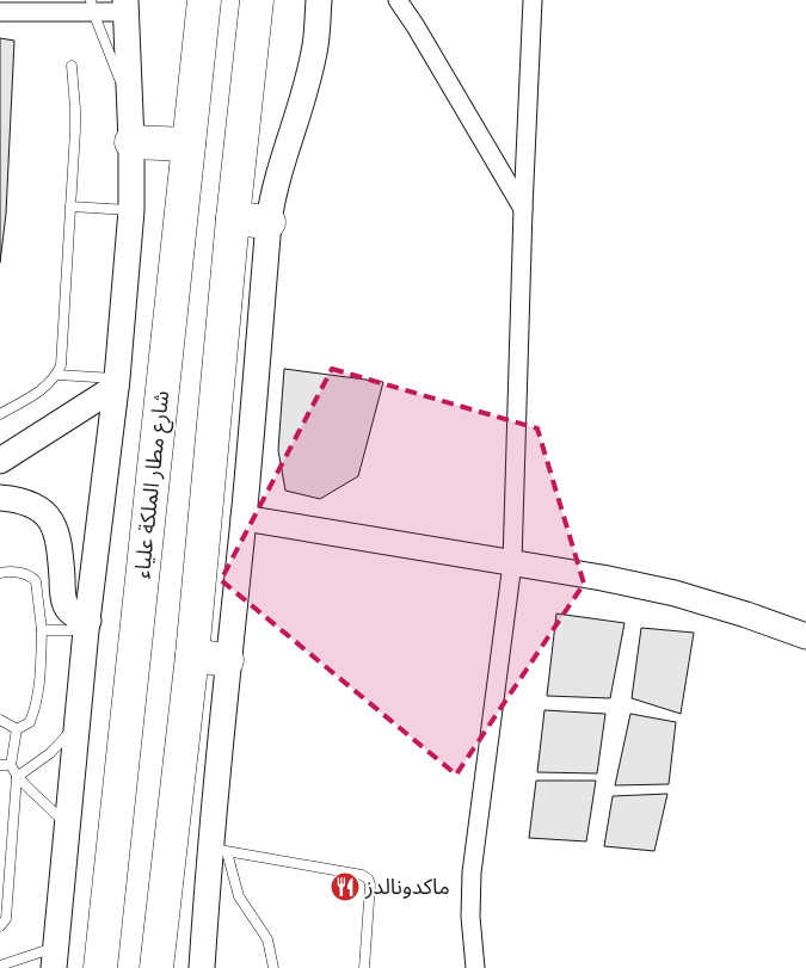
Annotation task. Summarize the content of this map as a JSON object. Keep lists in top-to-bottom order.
{
  "streets": {
    "highway": ["شارع مطار الملكة علياء"]
  },
  "places": {
    "restaurant": ["ماكدونالدز"]
  }
}
